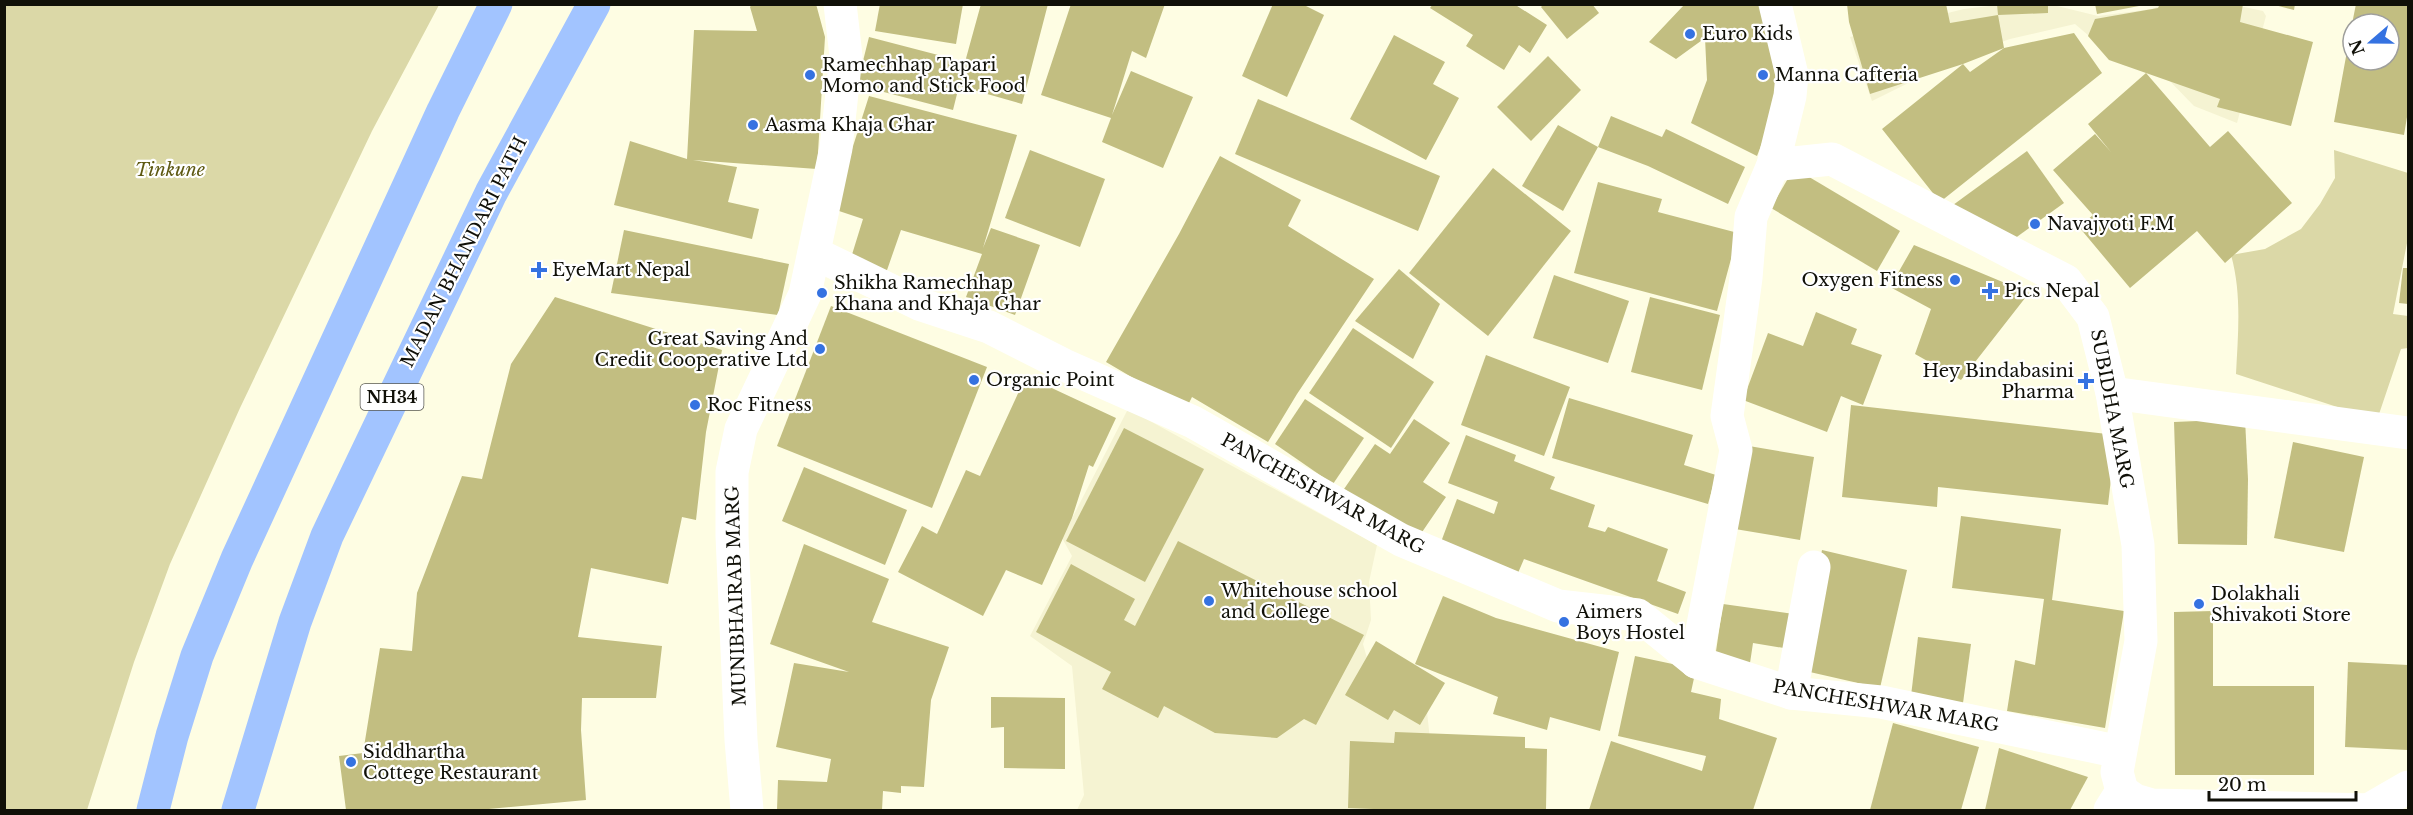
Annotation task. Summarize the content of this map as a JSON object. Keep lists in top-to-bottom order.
{
  "streets": {
    "highway": ["MADAN BHANDARI PATH", "NH34"],
    "street": ["SUBIDHA MARG", "PANCHESHWAR MARG", "MUNIBHAIRAB MARG"]
  },
  "crossings": [
    ["SUBIDHA MARG", "PANCHESHWAR MARG"],
    ["PANCHESHWAR MARG", "MUNIBHAIRAB MARG"]
  ],
  "parks": ["Tinkune"],
  "places": {
    "other": [
      "Euro Kids",
      "Ramechhap Tapari Momo and Stick Food",
      "Manna Cafteria",
      "Aasma Khaja Ghar",
      "Navajyoti F.M",
      "Oxygen Fitness",
      "Shikha Ramechhap Khana and Khaja Ghar",
      "Great Saving And Credit Cooperative Ltd",
      "Organic Point",
      "Roc Fitness",
      "Whitehouse school and College",
      "Dolakhali Shivakoti Store",
      "Aimers Boys Hostel",
      "Siddhartha Cottege Restaurant"
    ],
    "health": ["EyeMart Nepal", "Pics Nepal", "Hey Bindabasini Pharma"]
  },
  "scale_bar": "20 m",
  "north": "left"
}
